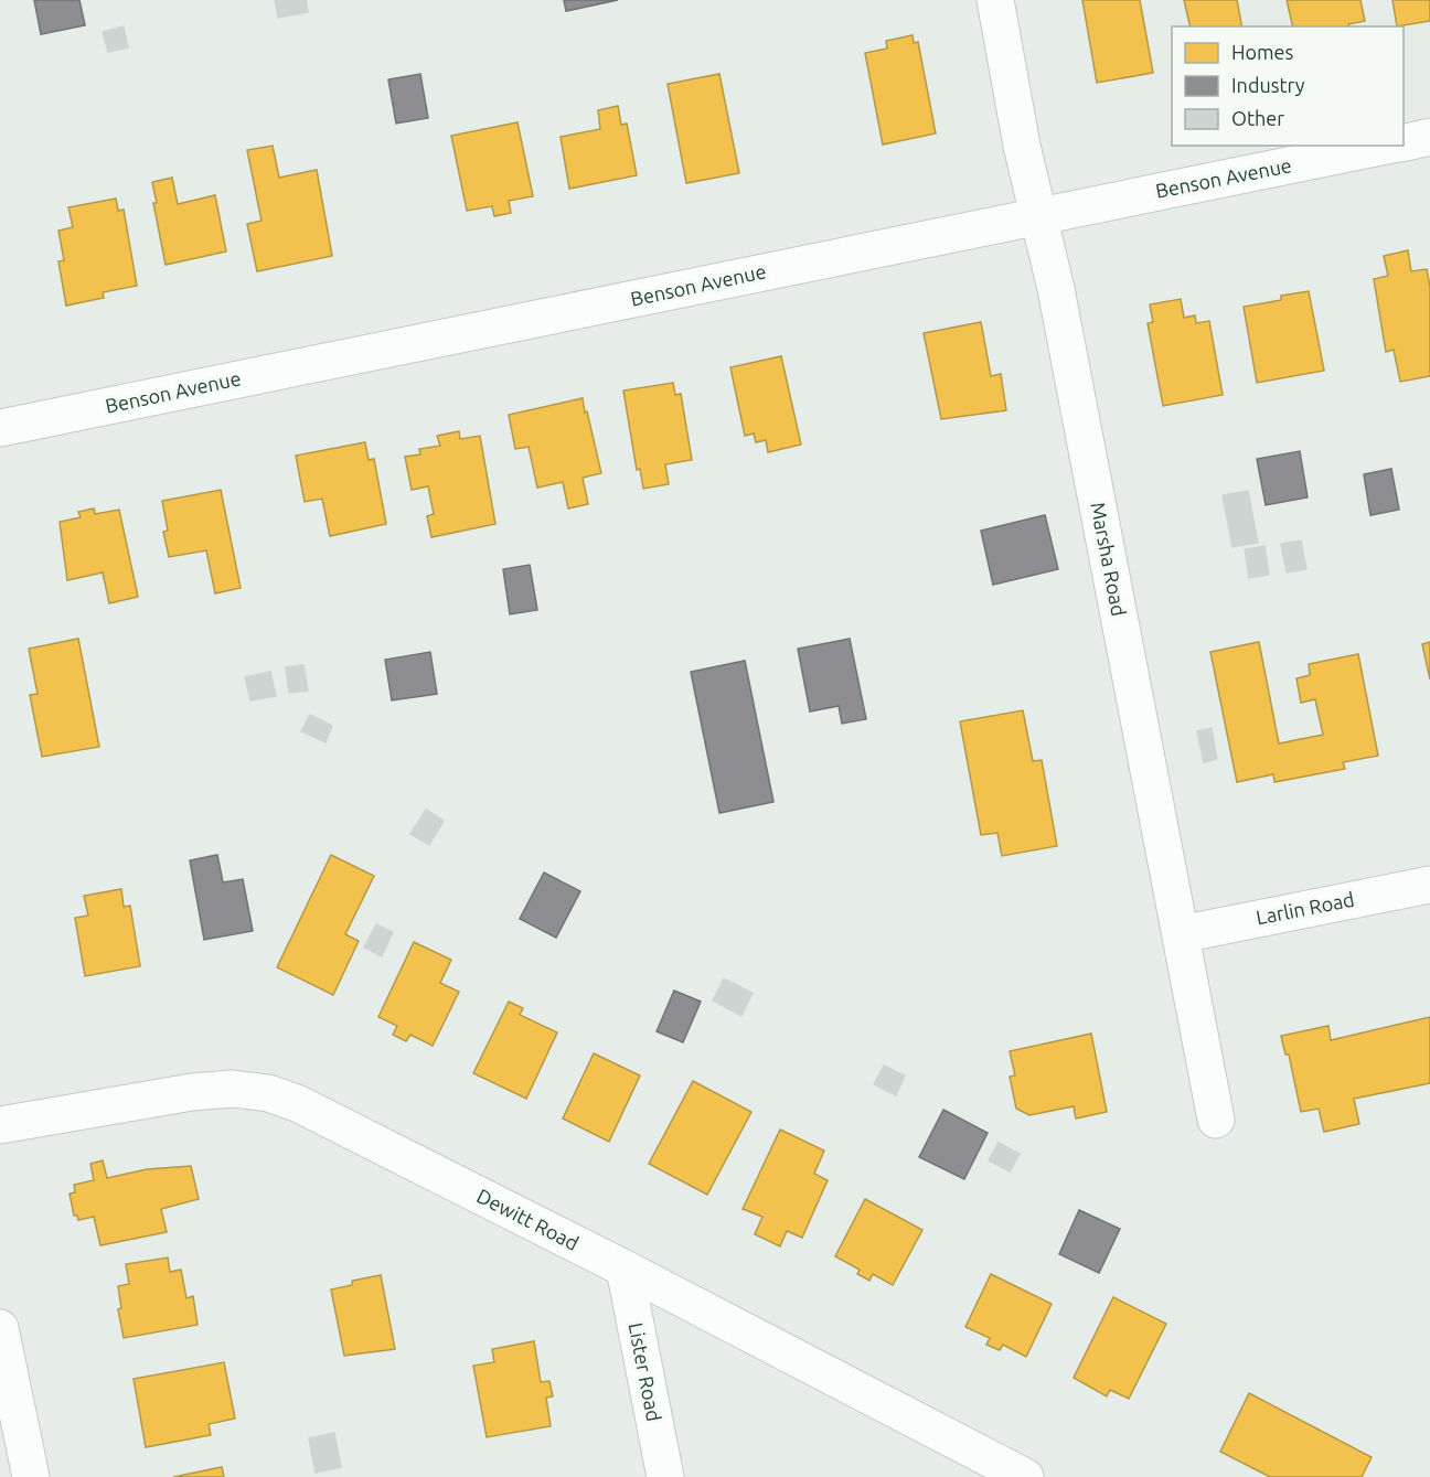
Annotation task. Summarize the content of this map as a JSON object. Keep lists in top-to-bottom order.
{
  "streets": {
    "street": [
      "Benson Avenue",
      "Marsha Road",
      "Larlin Road",
      "Dewitt Road",
      "Lister Road"
    ]
  },
  "crossings": [
    ["Benson Avenue", "Marsha Road"],
    ["Marsha Road", "Larlin Road"],
    ["Dewitt Road", "Lister Road"]
  ],
  "legend": ["Homes", "Industry", "Other"]
}
